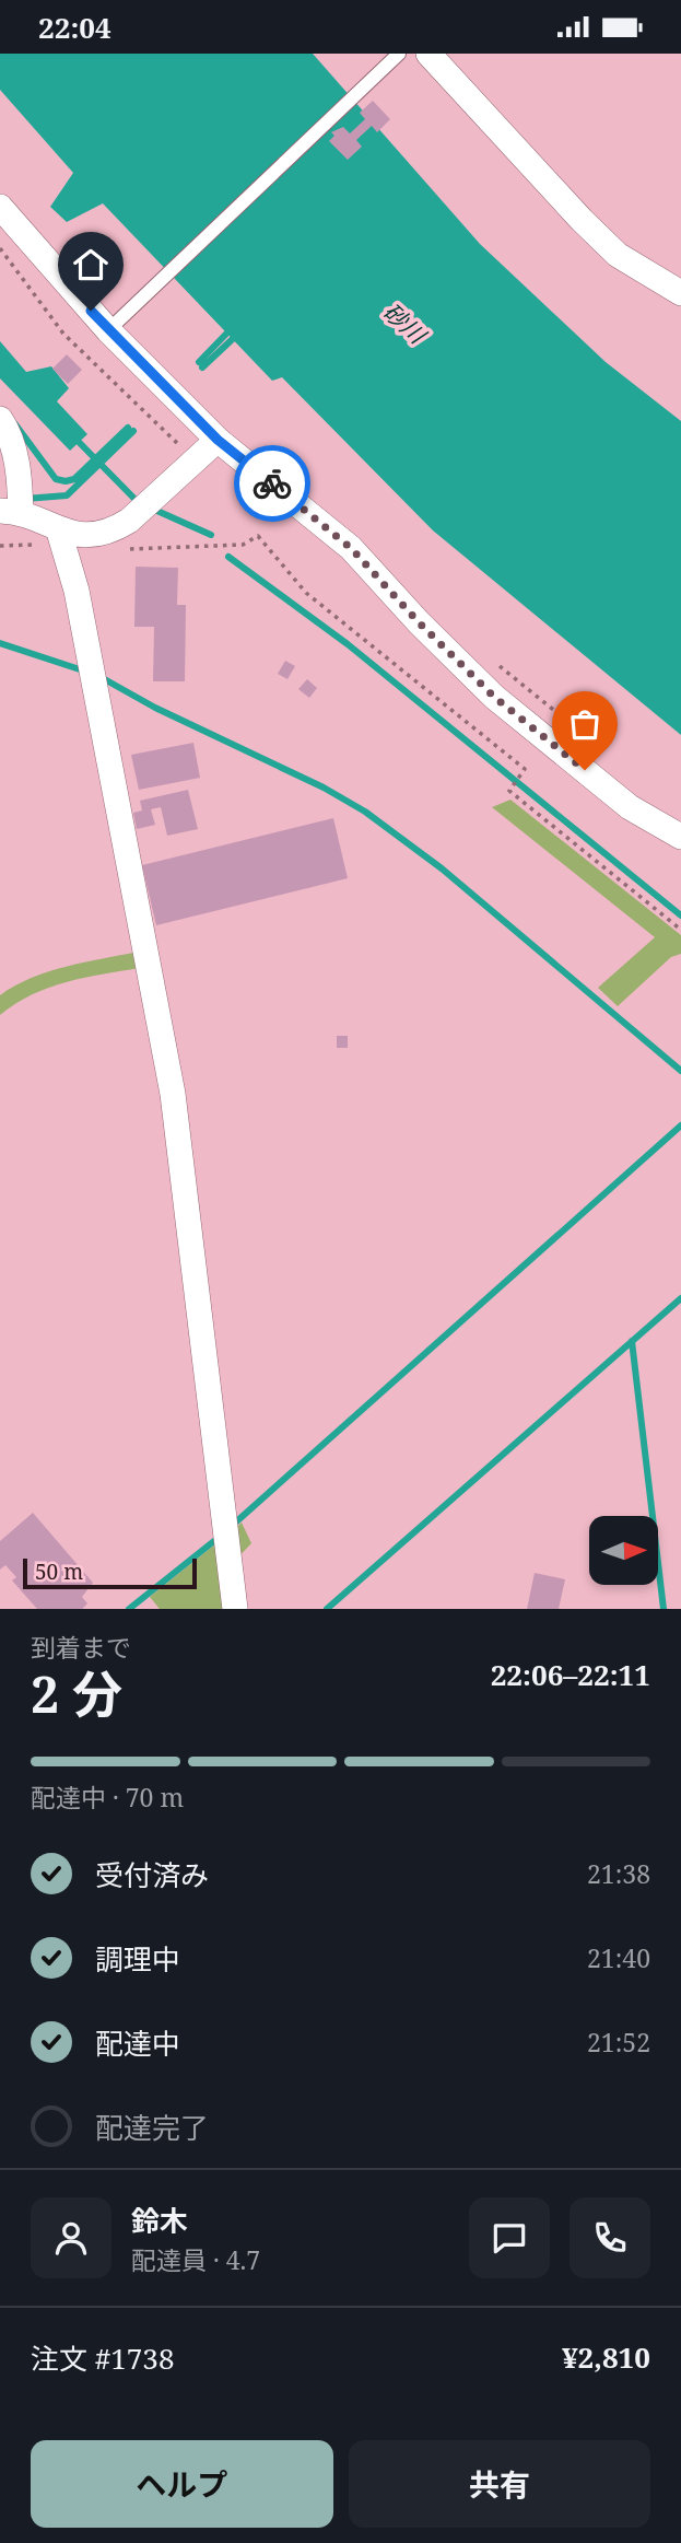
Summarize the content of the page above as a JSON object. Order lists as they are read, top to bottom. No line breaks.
{"water":["砂川"],"scale_bar":"50 m","north":"right","page":{"status":"22:04","scale":"50 m","heading":["2 分","到着まで","22:06–22:11"],"panel":["鈴木","配達員 · 4.7","注文 #1738","¥2,810"],"bar":"配達中 · 70 m","list":[["受付済み","21:38"],["調理中","21:40"],["配達中","21:52"],"配達完了"],"buttons":["ヘルプ","共有"]}}
